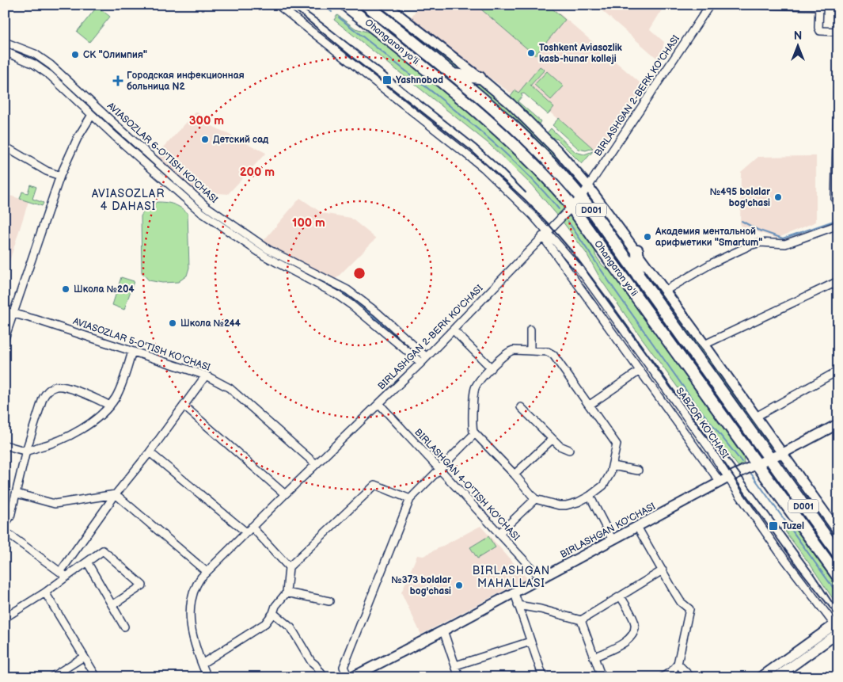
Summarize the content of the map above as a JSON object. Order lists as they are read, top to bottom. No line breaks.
{"streets":{"highway":["Ohangaron yoʻli","D001"],"main road":["BIRLASHGAN KO'CHASI"],"street":["BIRLASHGAN 2-BERK KO'CHASI","AVIASOZLAR 6-O'TISH KO'CHASI","AVIASOZLAR 5-O'TISH KO'CHASI","SABZOR KO'CHASI","BIRLASHGAN 4-O'TISH KO'CHASI"]},"crossings":[["Ohangaron yoʻli","BIRLASHGAN 2-BERK KO'CHASI"],["Ohangaron yoʻli","BIRLASHGAN KO'CHASI"],["BIRLASHGAN 2-BERK KO'CHASI","AVIASOZLAR 6-O'TISH KO'CHASI"],["BIRLASHGAN 2-BERK KO'CHASI","AVIASOZLAR 5-O'TISH KO'CHASI"],["BIRLASHGAN 2-BERK KO'CHASI","SABZOR KO'CHASI"],["BIRLASHGAN 2-BERK KO'CHASI","BIRLASHGAN 4-O'TISH KO'CHASI"],["SABZOR KO'CHASI","BIRLASHGAN KO'CHASI"],["BIRLASHGAN 4-O'TISH KO'CHASI","BIRLASHGAN KO'CHASI"]],"districts":["AVIASOZLAR 4 DAHASI","BIRLASHGAN MAHALLASI"],"places":{"other":["Toshkent Aviasozlik kasb-hunar kolleji","СК \"Олимпия\"","Детский сад","№495 bolalar bog'chasi","Академия ментальной арифметики \"Smartum\"","Школа №204","Школа №244","№373 bolalar bog'chasi"],"transit":["Yashnobod","Tuzel"],"health":["Городская инфекционная больница N2"]},"north":"top","rings":["300 m","200 m","100 m"]}
